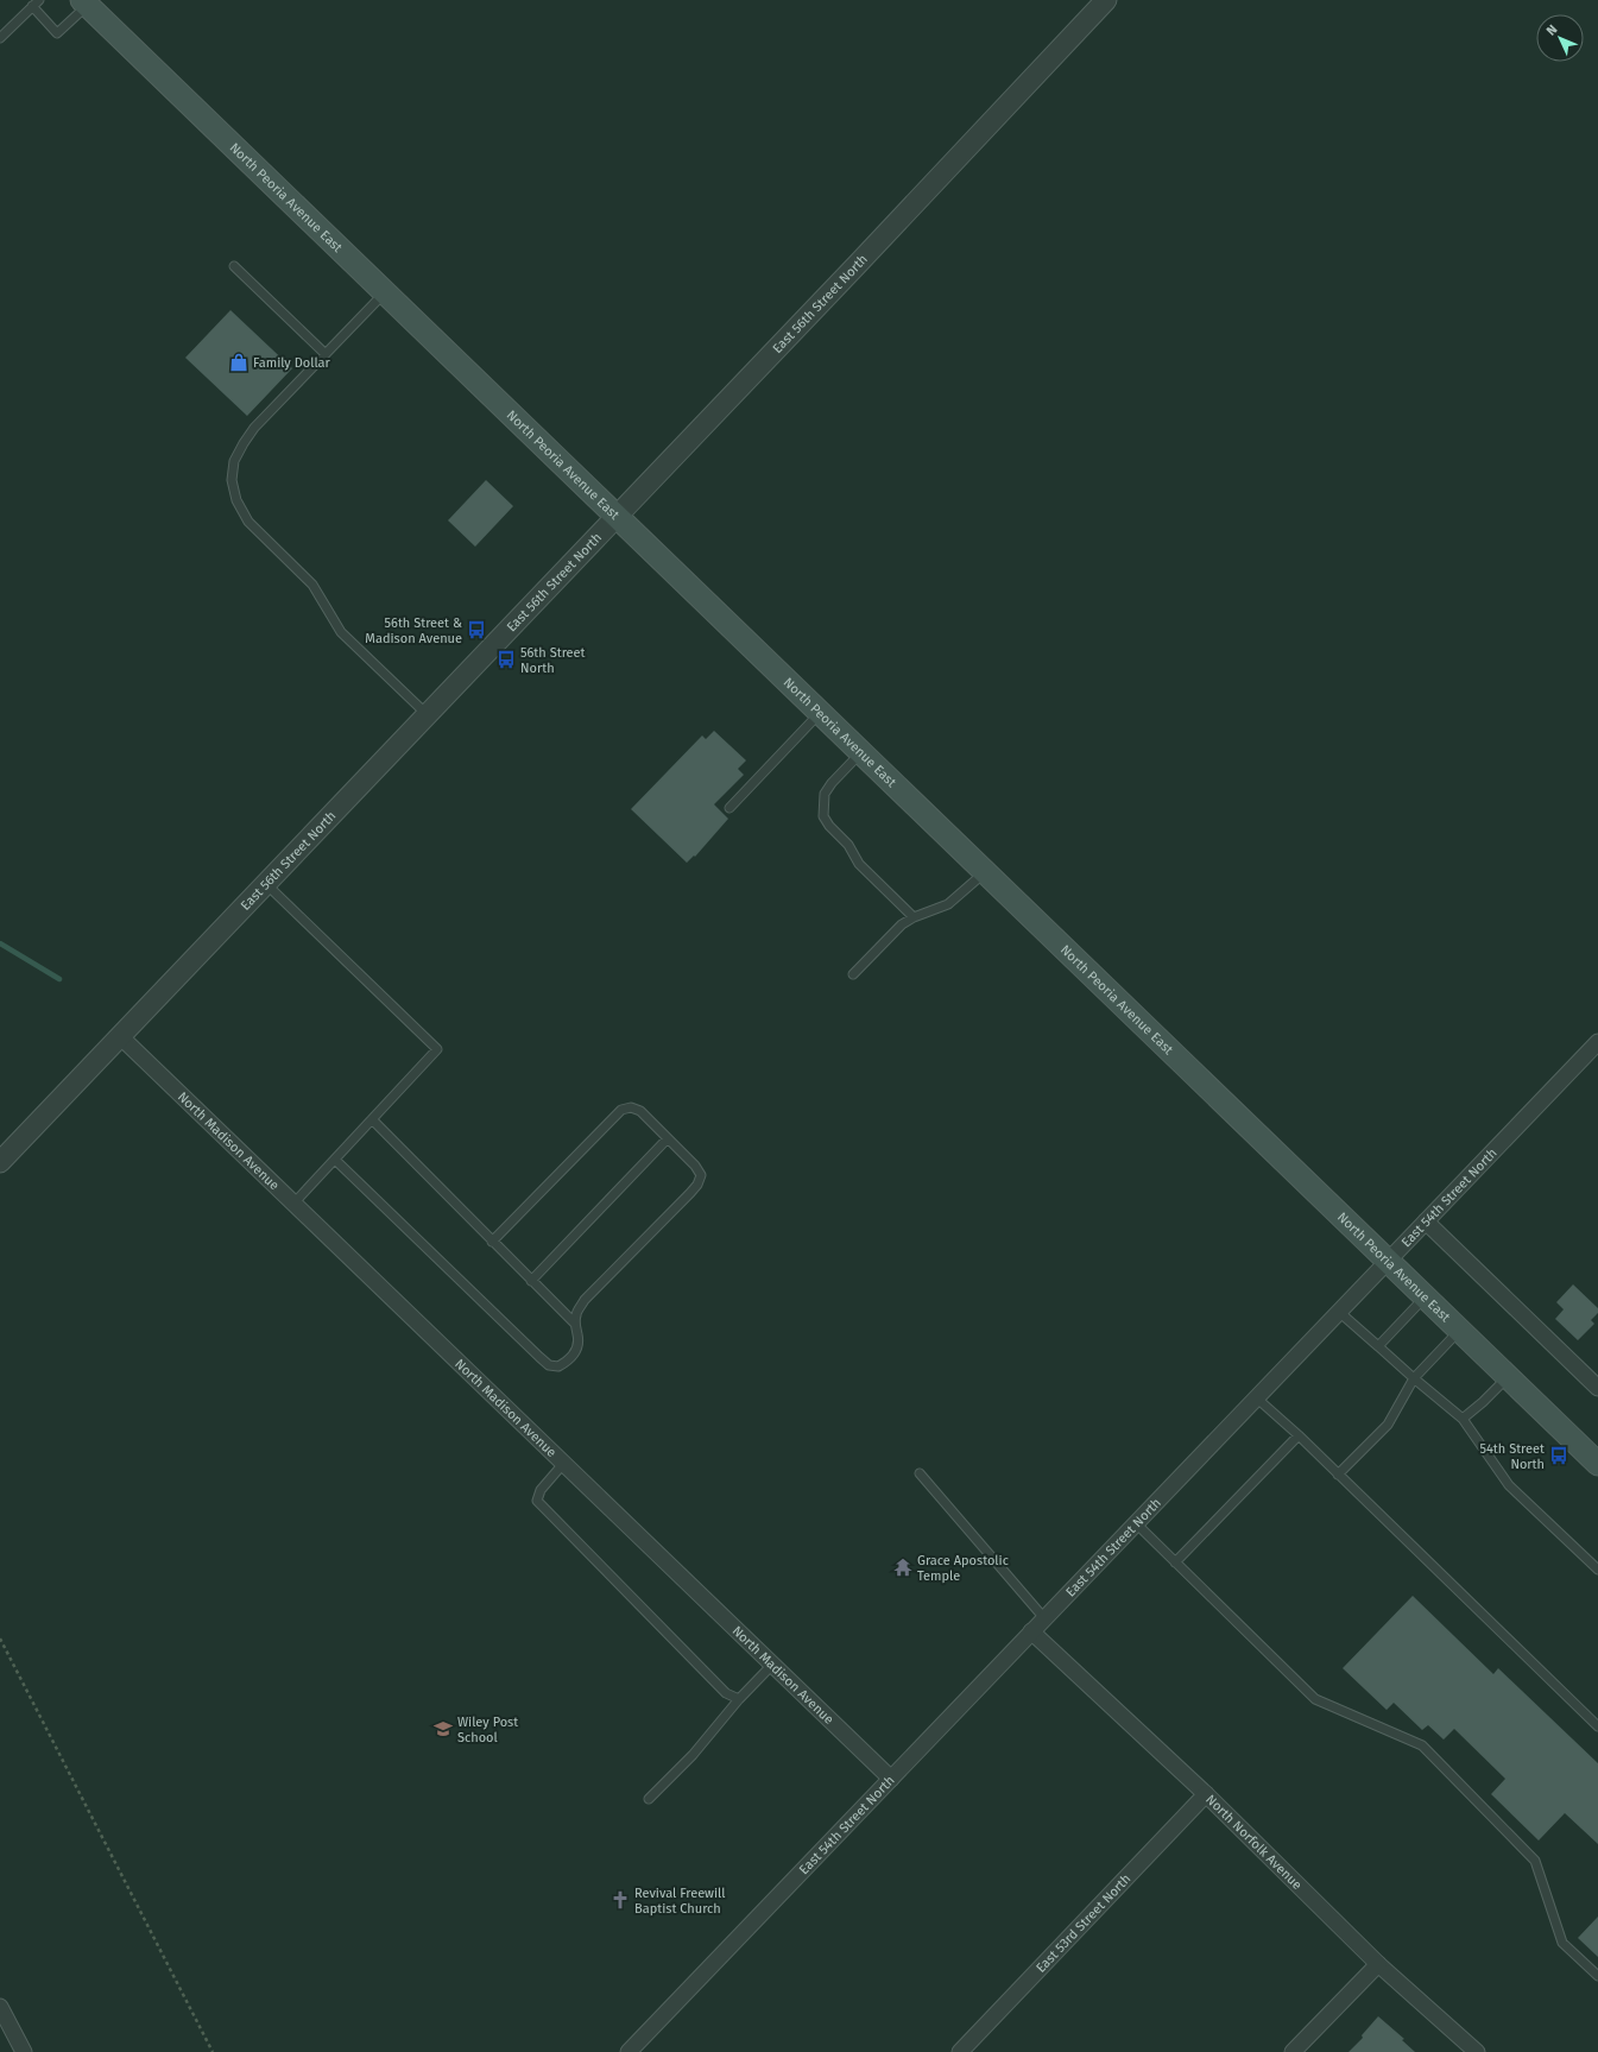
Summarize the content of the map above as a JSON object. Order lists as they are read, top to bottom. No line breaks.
{"streets":{"main road":["North Peoria Avenue East"],"street":["East 56th Street North","North Madison Avenue","East 54th Street North","North Norfolk Avenue","East 53rd Street North"]},"crossings":[["North Peoria Avenue East","East 56th Street North"],["North Peoria Avenue East","East 54th Street North"],["East 56th Street North","North Madison Avenue"],["North Madison Avenue","East 54th Street North"],["East 54th Street North","North Norfolk Avenue"],["North Norfolk Avenue","East 53rd Street North"]],"places":{"shop":["Family Dollar"],"bus stop":["56th Street & Madison Avenue","56th Street North","54th Street North"],"temple":["Grace Apostolic Temple"],"school or university":["Wiley Post School"],"church":["Revival Freewill Baptist Church"]},"north":"top left"}
